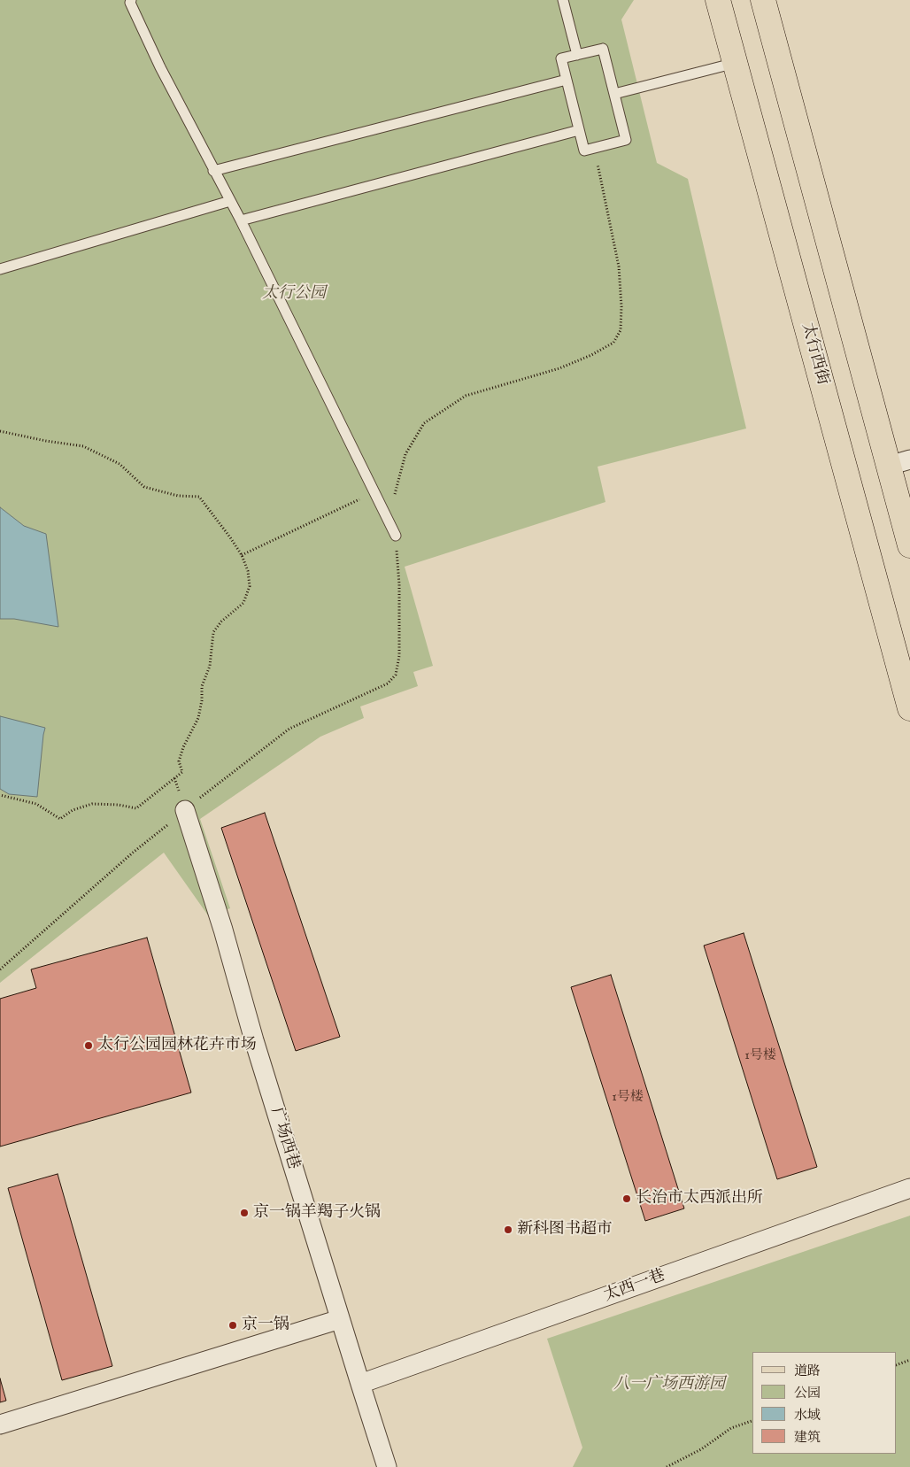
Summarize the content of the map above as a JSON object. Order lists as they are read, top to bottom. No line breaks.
{"streets":{"main road":["太行西街"],"street":["广场西巷","太西一巷"]},"crossings":[["广场西巷","太西一巷"]],"parks":["太行公园","八一广场西游园"],"places":["太行公园园林花卉市场","长治市太西派出所","京一锅羊羯子火锅","新科图书超市","京一锅"],"house_numbers":["1号楼","1号楼"],"legend":["道路","公园","水域","建筑"]}
